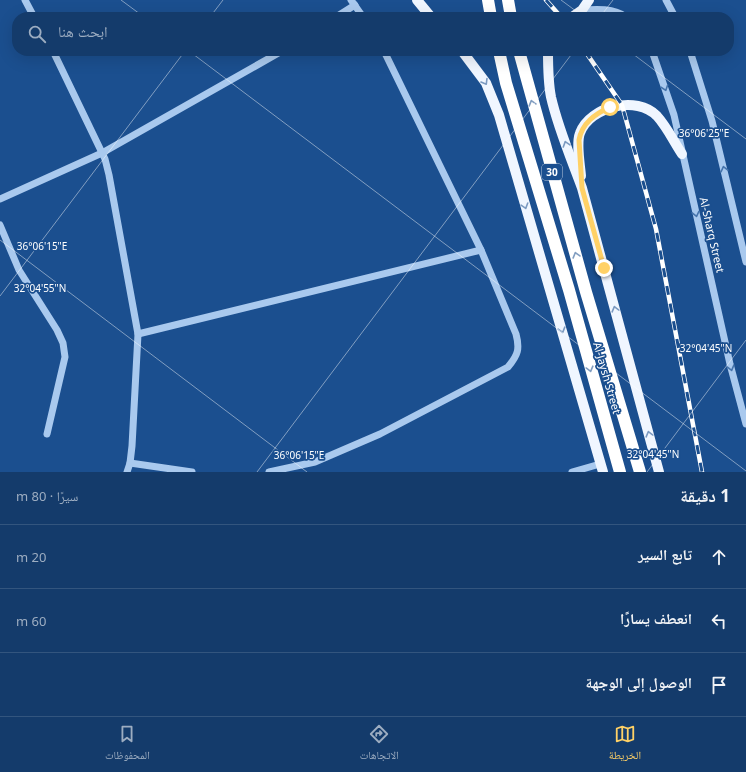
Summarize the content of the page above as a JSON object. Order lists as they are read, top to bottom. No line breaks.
{"streets":{"highway":["30","Al-Jaysh Street"],"street":["Al-Sharq Street"]},"page":{"search":"ابحث هنا","heading":["1 دقيقة","سيرًا · 80 m"],"list":[["تابع السير","20 m"],["انعطف يسارًا","60 m"],"الوصول إلى الوجهة"],"nav":["الخريطة","الاتجاهات","المحفوظات"]},"coordinates":["36°06'25\"E","36°06'15\"E","32°04'55\"N","32°04'45\"N"]}
